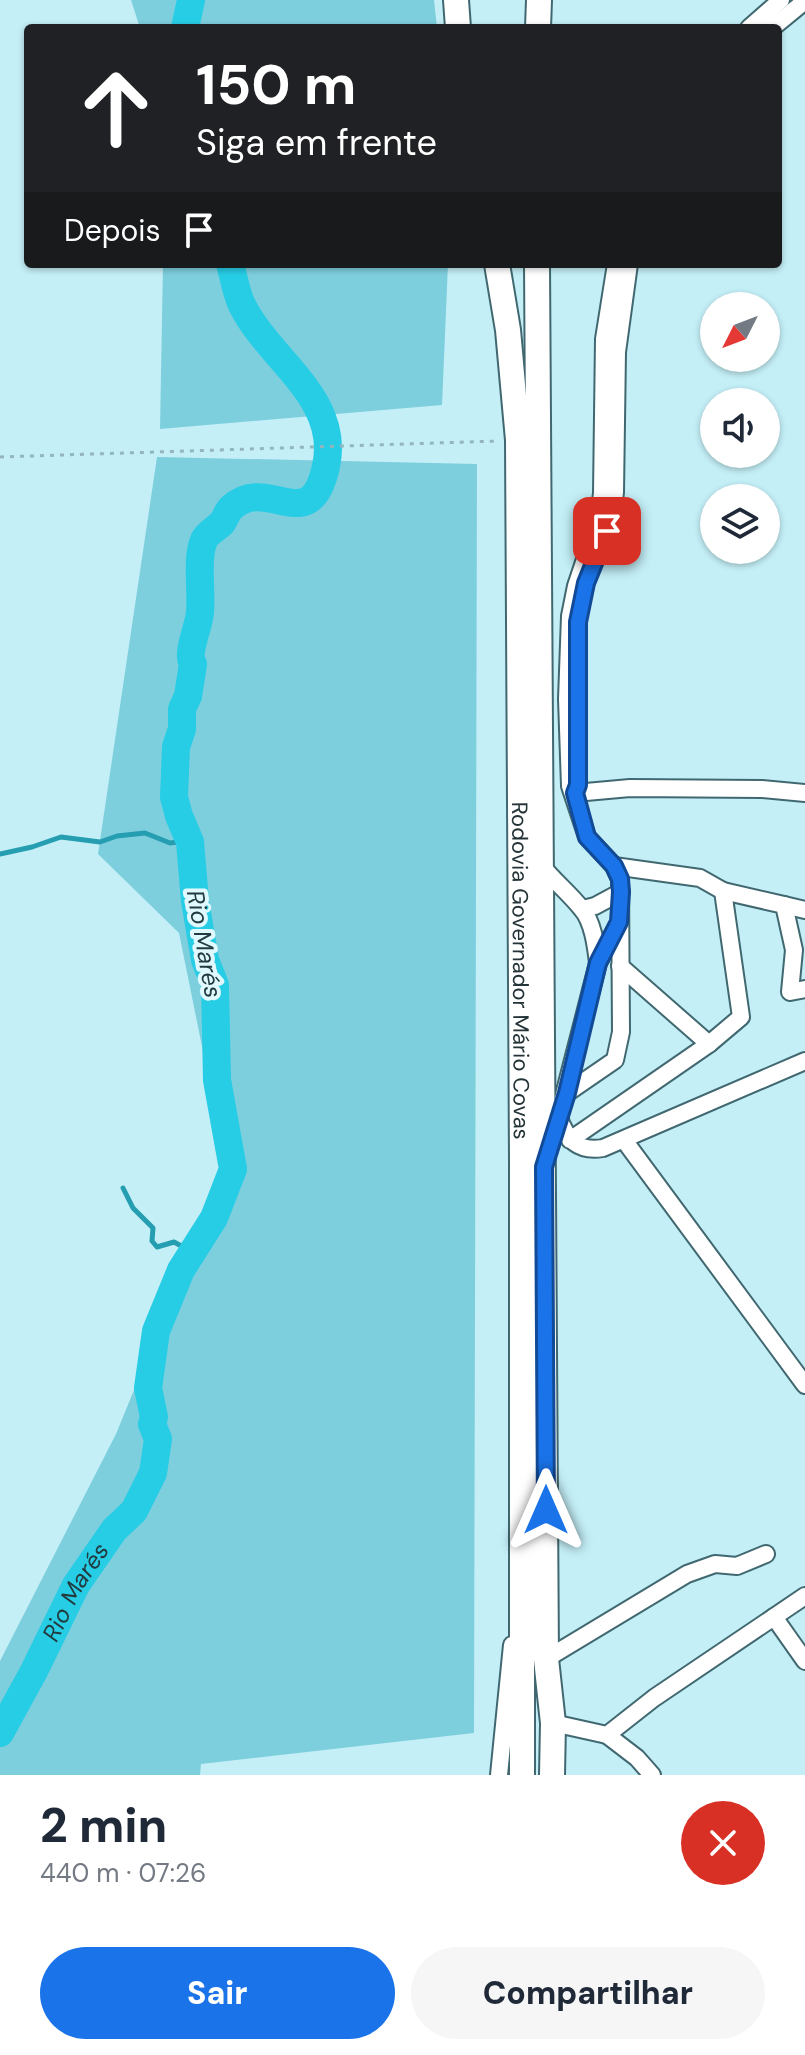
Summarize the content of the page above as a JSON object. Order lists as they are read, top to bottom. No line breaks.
{"streets":{"highway":["Rodovia Governador Mário Covas"]},"water":["Rio Marés"],"north":"bottom left","page":{"turn":["150 m","Siga em frente"],"then":"Depois","heading":["2 min","440 m · 07:26"],"buttons":["Sair","Compartilhar"]}}
